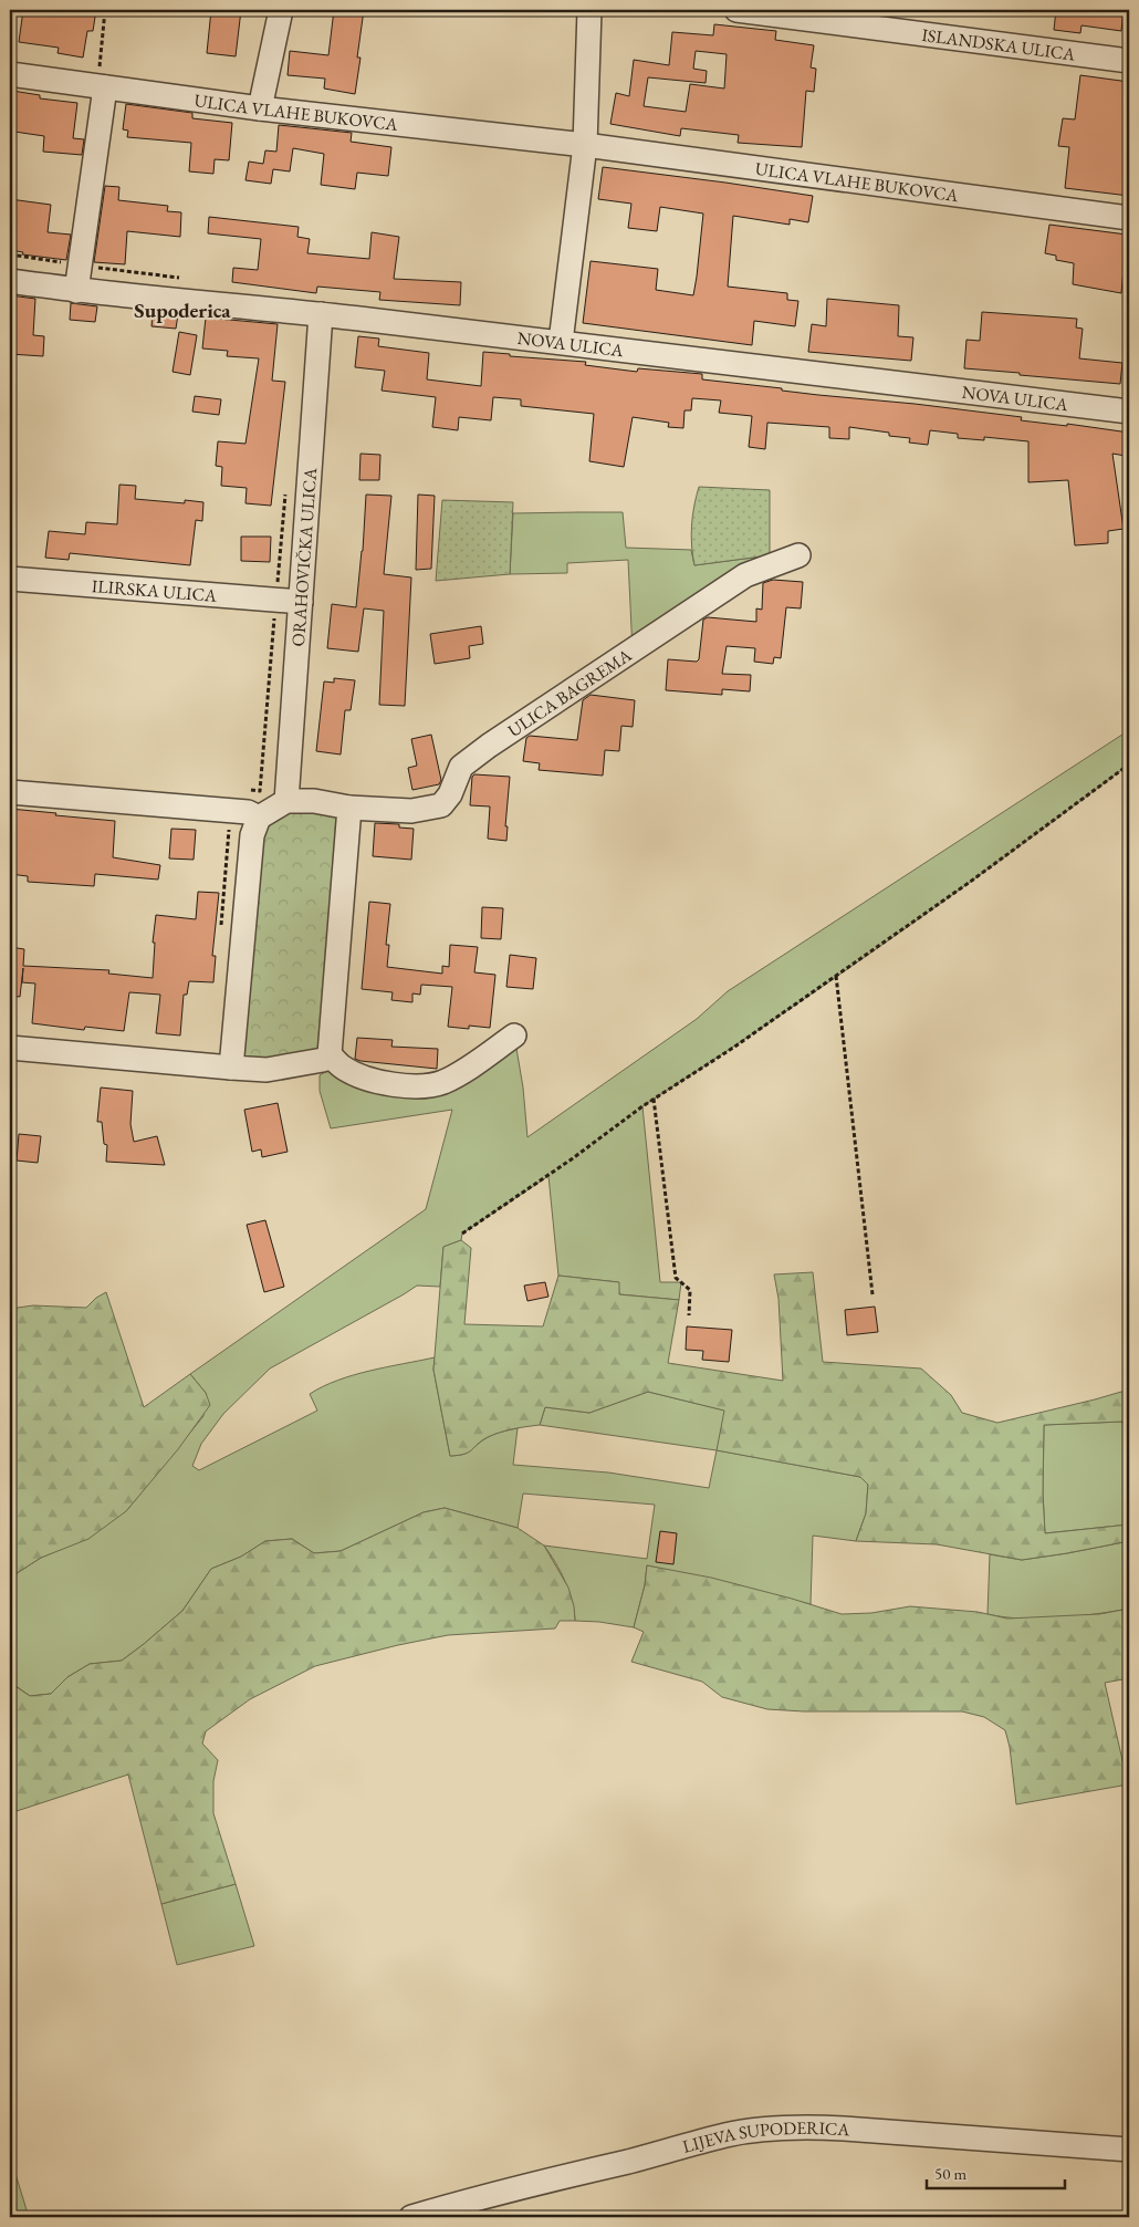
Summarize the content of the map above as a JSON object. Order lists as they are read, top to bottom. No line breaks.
{"streets":{"street":["ISLANDSKA ULICA","ULICA VLAHE BUKOVCA","NOVA ULICA","ORAHOVIČKA ULICA","ILIRSKA ULICA","ULICA BAGREMA","LIJEVA SUPODERICA"]},"crossings":[["NOVA ULICA","ORAHOVIČKA ULICA"],["ORAHOVIČKA ULICA","ILIRSKA ULICA"]],"districts":["Supoderica"],"scale_bar":"50 m"}
